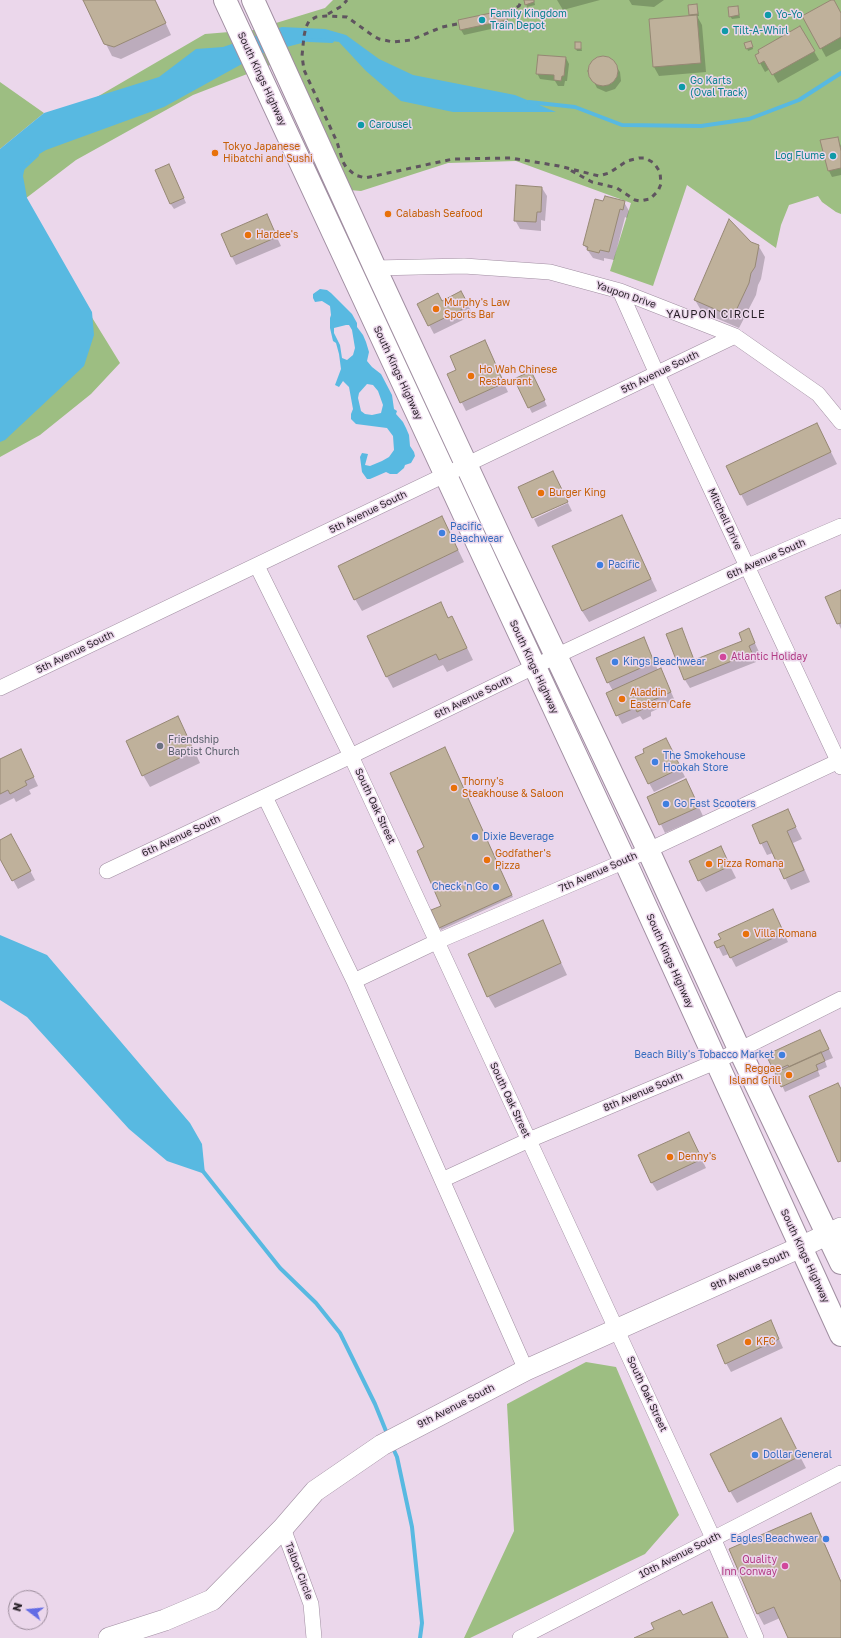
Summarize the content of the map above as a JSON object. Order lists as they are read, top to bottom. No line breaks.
{"streets":{"main road":["South Kings Highway"],"street":["Yaupon Drive","5th Avenue South","Mitchell Drive","6th Avenue South","South Oak Street","7th Avenue South","8th Avenue South","9th Avenue South","10th Avenue South","Talbot Circle"]},"crossings":[["South Kings Highway","5th Avenue South"],["South Kings Highway","6th Avenue South"],["South Kings Highway","7th Avenue South"],["South Kings Highway","8th Avenue South"],["South Kings Highway","9th Avenue South"],["Yaupon Drive","5th Avenue South"],["Yaupon Drive","Mitchell Drive"],["5th Avenue South","Mitchell Drive"],["5th Avenue South","South Oak Street"],["Mitchell Drive","6th Avenue South"],["Mitchell Drive","7th Avenue South"],["6th Avenue South","South Oak Street"],["South Oak Street","7th Avenue South"],["South Oak Street","8th Avenue South"],["South Oak Street","9th Avenue South"],["South Oak Street","10th Avenue South"],["9th Avenue South","Talbot Circle"]],"districts":["YAUPON CIRCLE"],"places":["Yo-Yo","Family Kingdom Train Depot","Tilt-A-Whirl","Go Karts (Oval Track)","Carousel","Tokyo Japanese Hibatchi and Sushi","Log Flume","Calabash Seafood","Hardee's","Murphy's Law Sports Bar","Ho Wah Chinese Restaurant","Burger King","Pacific Beachwear","Pacific","Atlantic Holiday","Kings Beachwear","Aladdin Eastern Cafe","Friendship Baptist Church","The Smokehouse Hookah Store","Thorny's Steakhouse & Saloon","Go Fast Scooters","Dixie Beverage","Godfather's Pizza","Pizza Romana","Check 'n Go","Villa Romana","Beach Billy's Tobacco Market","Reggae Island Grill","Denny's","KFC","Dollar General","Eagles Beachwear","Quality Inn Conway"],"north":"left"}
